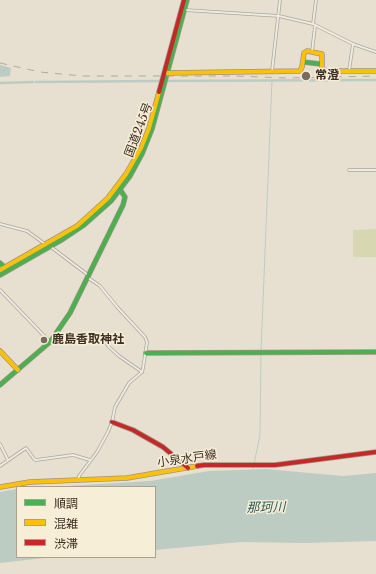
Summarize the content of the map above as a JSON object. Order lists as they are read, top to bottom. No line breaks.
{"streets":{"main road":["国道245号","小泉水戸線"]},"water":["那珂川"],"places":["常澄","鹿島香取神社"],"legend":["順調","混雑","渋滞"]}
